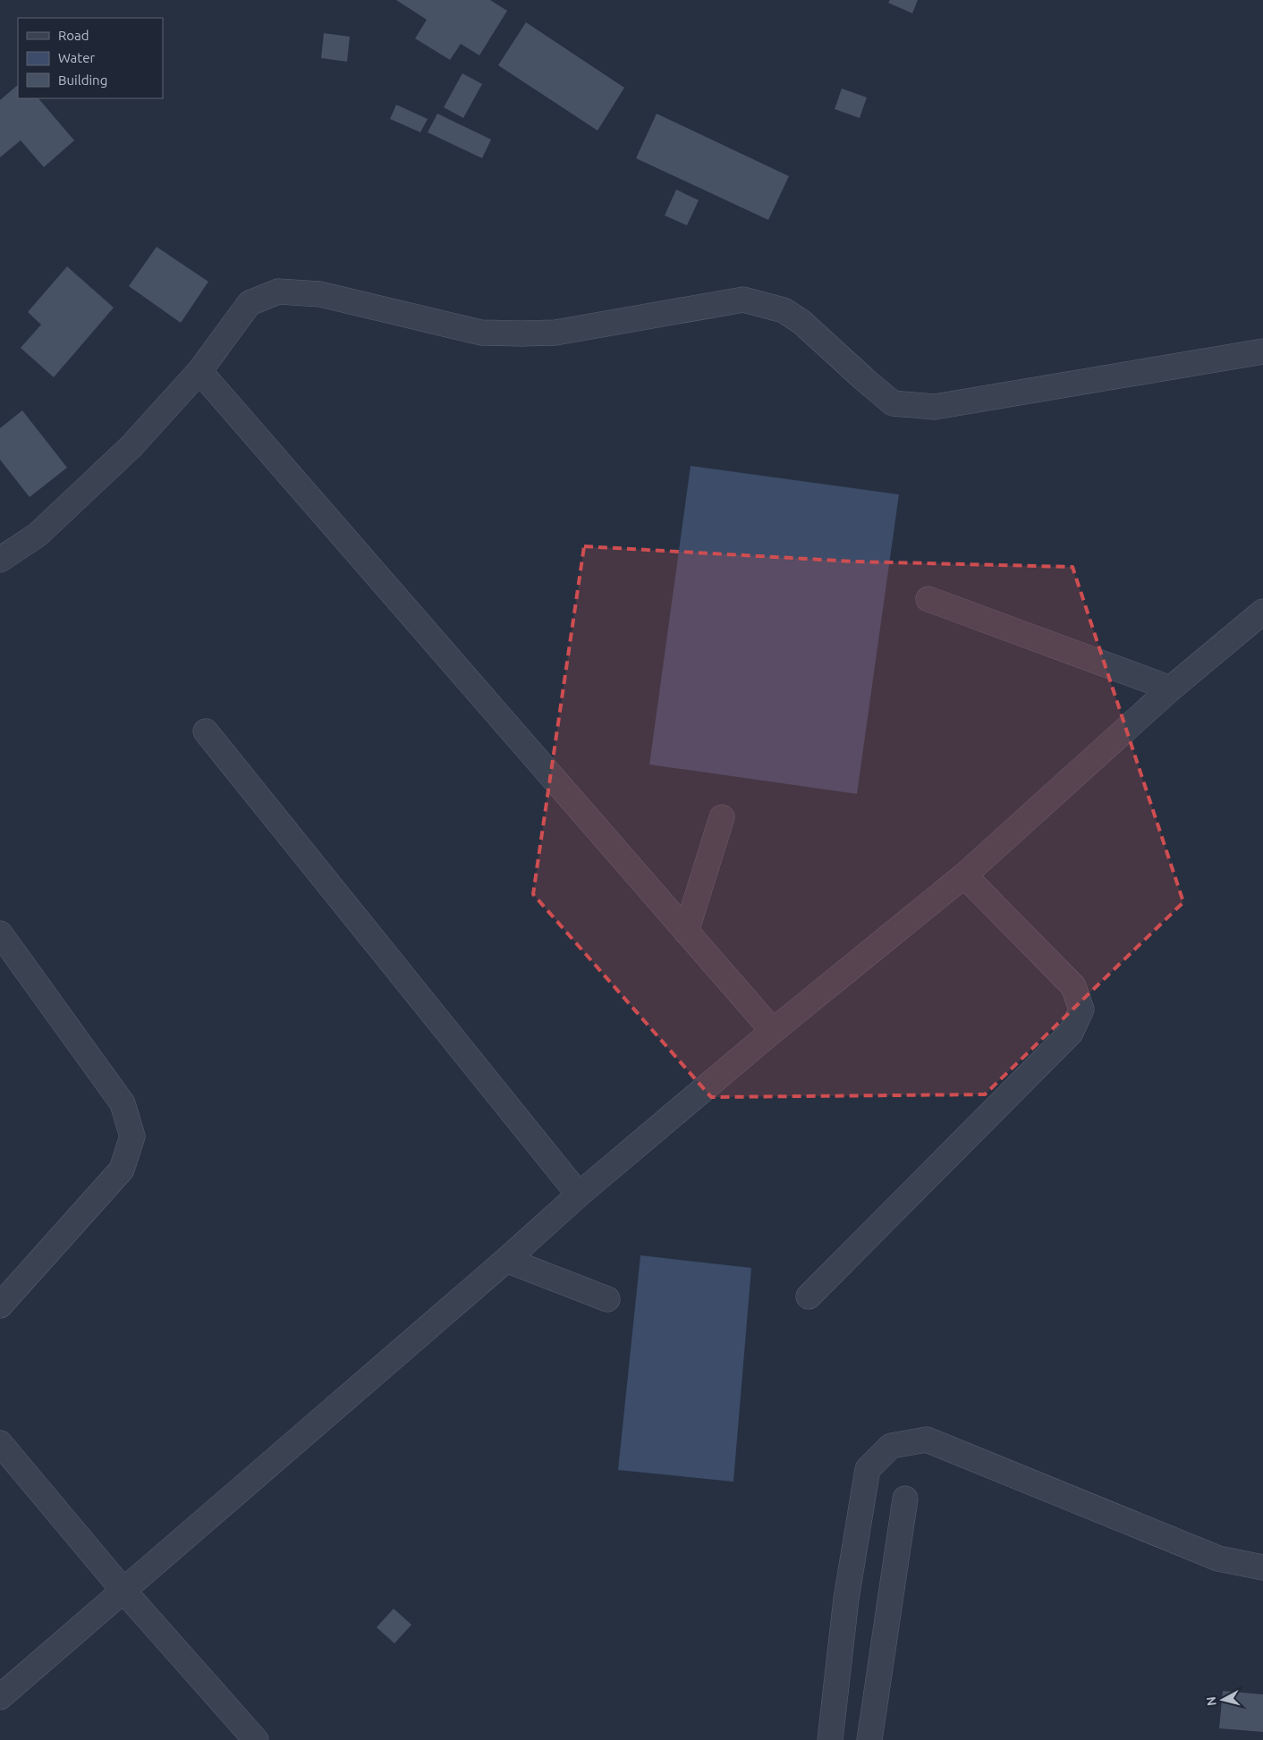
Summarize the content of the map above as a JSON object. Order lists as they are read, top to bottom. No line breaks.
{"legend":["Road","Water","Building"],"north":"left"}
